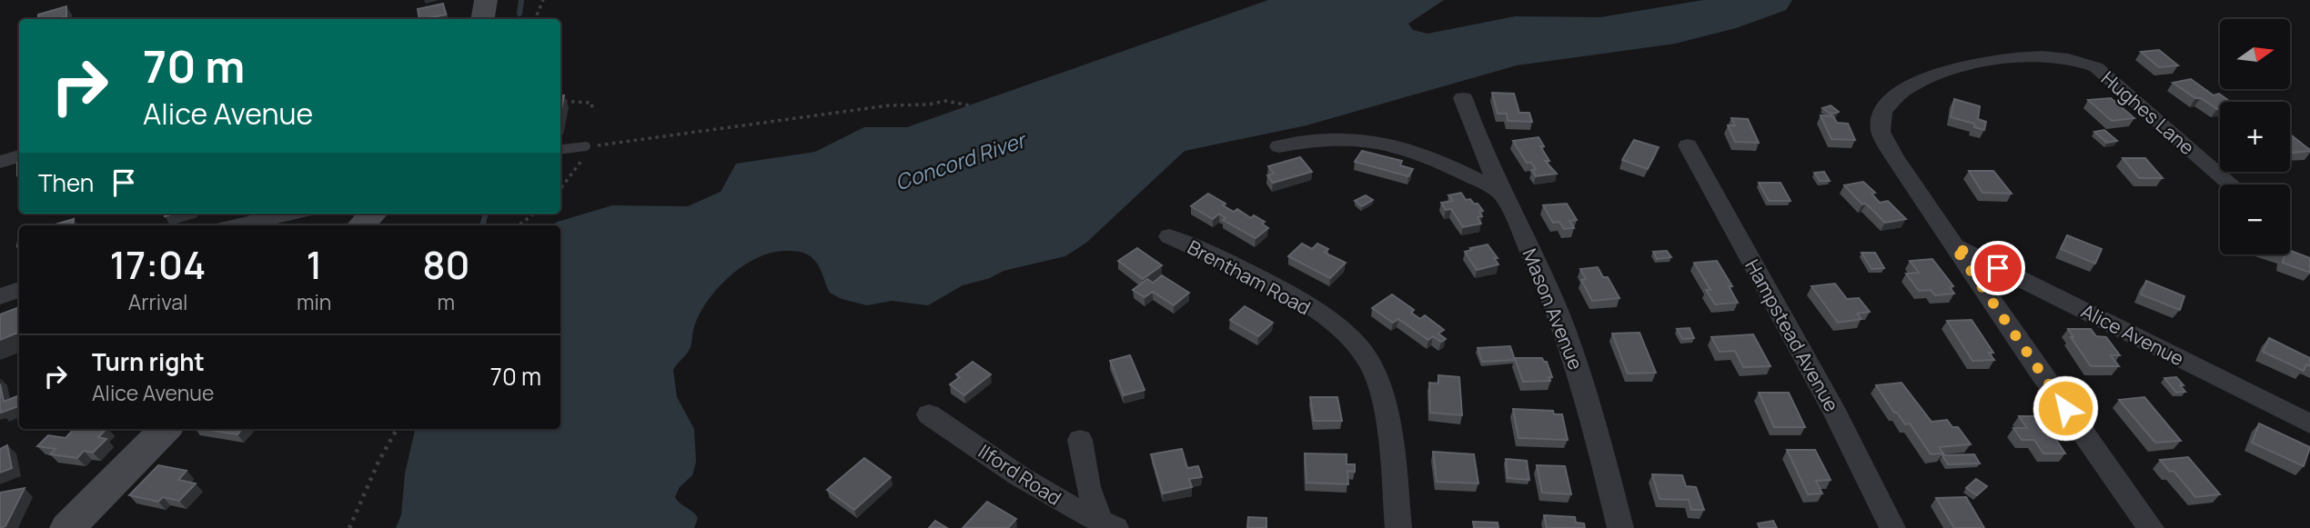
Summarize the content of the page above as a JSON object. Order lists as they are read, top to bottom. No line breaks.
{"streets":{"street":["Hughes Lane","Brentham Road","Mason Avenue","Alice Avenue","Hampstead Avenue","Ilford Road"]},"crossings":[["Hughes Lane","Alice Avenue"]],"water":["Concord River"],"north":"right","page":{"map_buttons":["+","−"],"turn":["70 m","Alice Avenue"],"then":"Then","eta":["17:04","Arrival","1","min","80","m"],"list":[{"name":"Turn right","note":"Alice Avenue","value":"70 m"}]}}
